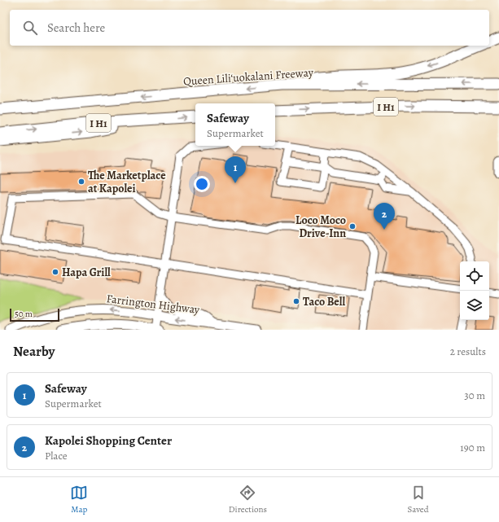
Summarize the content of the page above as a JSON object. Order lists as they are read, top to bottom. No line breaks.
{"streets":{"highway":["Queen Liliʻuokalani Freeway","I H1"],"main road":["Farrington Highway"]},"places":["The Marketplace at Kapolei","Loco Moco Drive-Inn","Hapa Grill","Taco Bell"],"scale_bar":"50 m","page":{"search":"Search here","popup":["Safeway","Supermarket"],"pins":["1","2"],"scale":"50 m","heading":["Nearby","2 results"],"list":[{"mark":"1","name":"Safeway","note":"Supermarket","value":"30 m"},{"mark":"2","name":"Kapolei Shopping Center","note":"Place","value":"190 m"}],"nav":["Map","Directions","Saved"]}}
